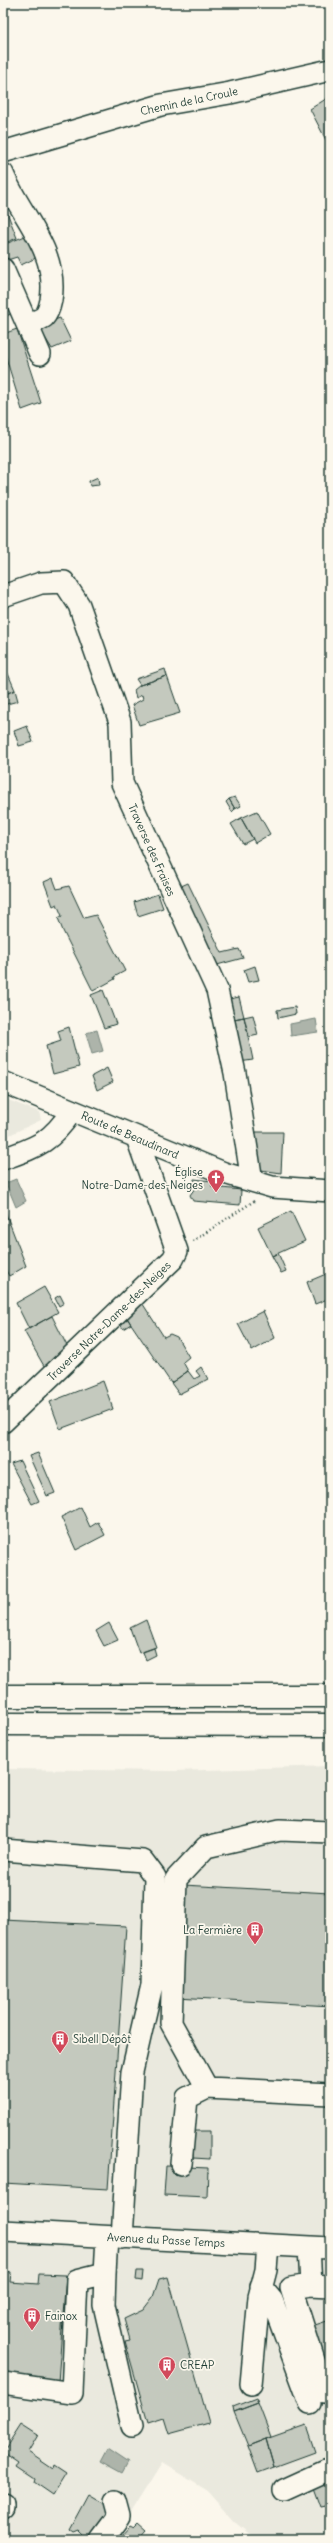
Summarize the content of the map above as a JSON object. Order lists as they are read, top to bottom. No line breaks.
{"streets":{"street":["Chemin de la Croule","Traverse des Fraises","Route de Beaudinard","Traverse Notre-Dame-des-Neiges","Avenue du Passe Temps"]},"crossings":[["Traverse des Fraises","Route de Beaudinard"],["Route de Beaudinard","Traverse Notre-Dame-des-Neiges"]],"places":{"church":["Église Notre-Dame-des-Neiges"],"building":["La Fermière","Sibell Dépôt","Fainox","CREAP"]}}
